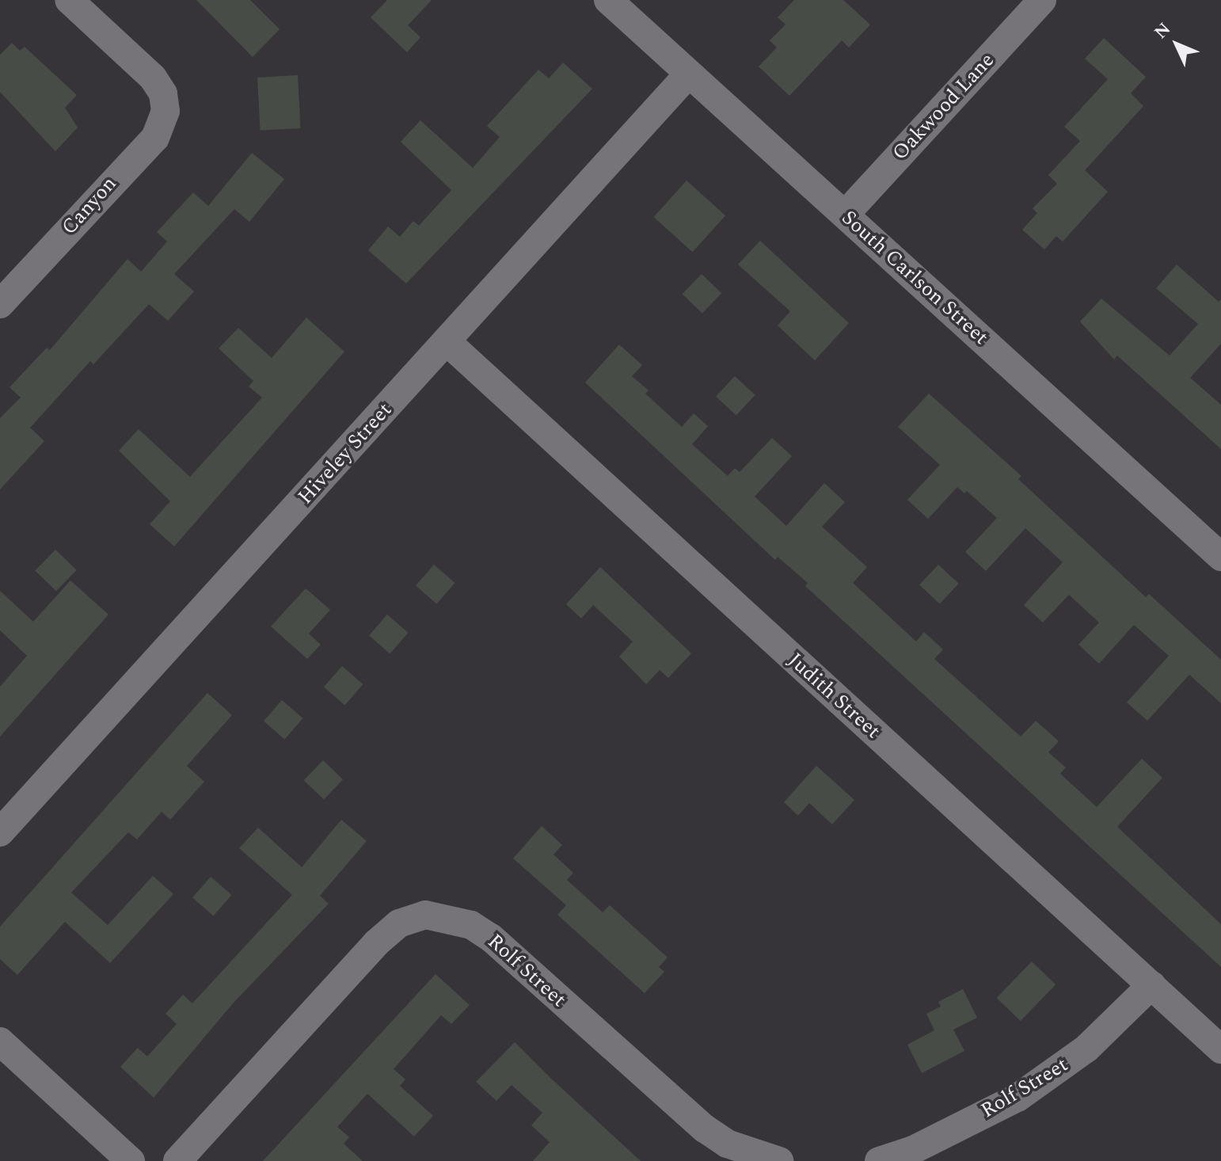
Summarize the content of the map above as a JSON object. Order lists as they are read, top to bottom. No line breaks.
{"streets":{"street":["Oakwood Lane","Canyon","South Carlson Street","Hiveley Street","Judith Street","Rolf Street"]},"crossings":[["Oakwood Lane","South Carlson Street"],["South Carlson Street","Hiveley Street"],["Hiveley Street","Judith Street"],["Judith Street","Rolf Street"]],"north":"top left"}
